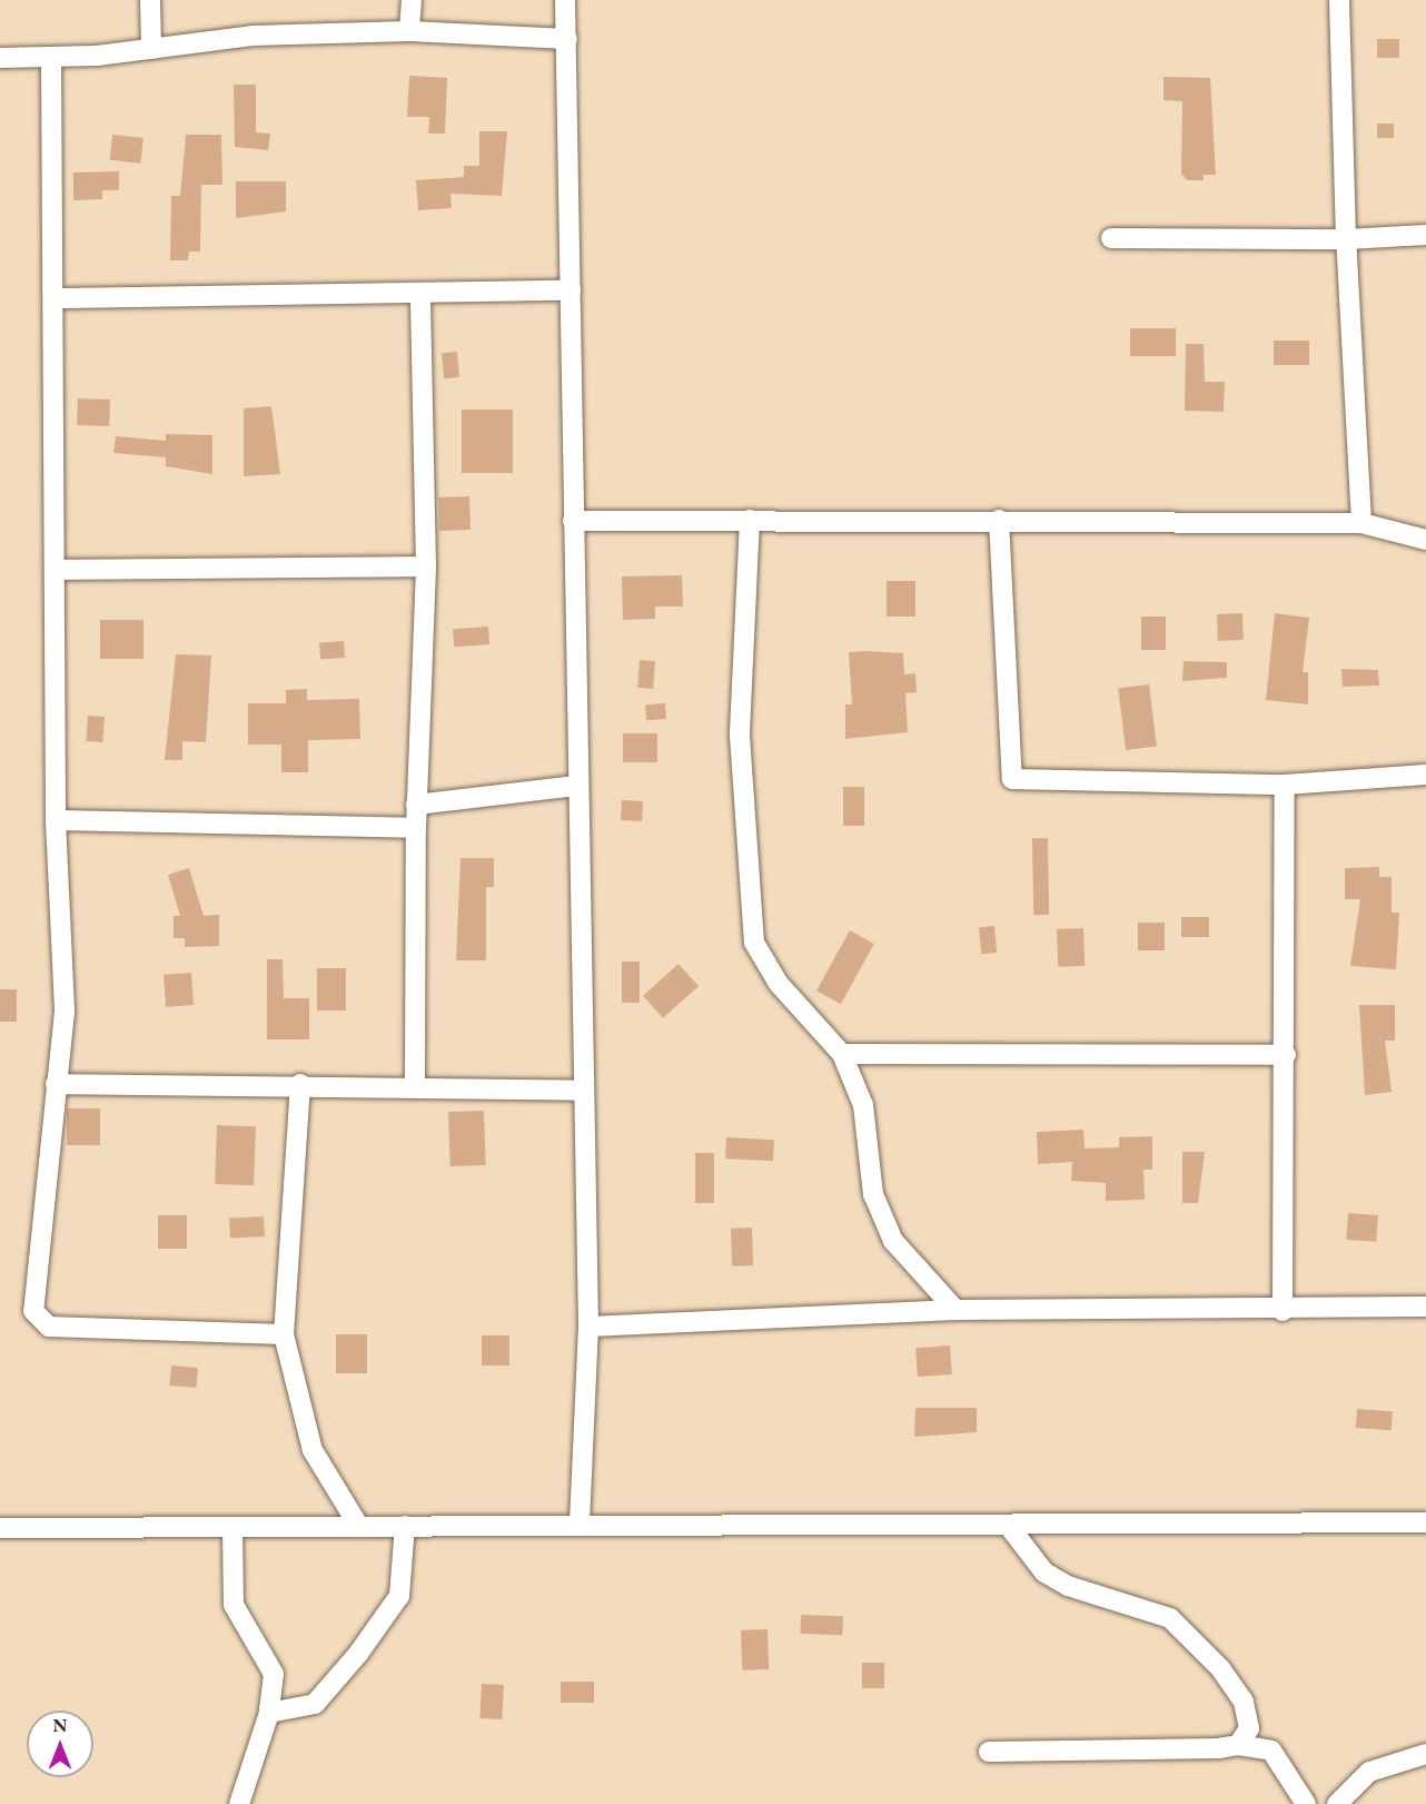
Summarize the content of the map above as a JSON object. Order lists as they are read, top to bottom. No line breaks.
{"north":"top"}
